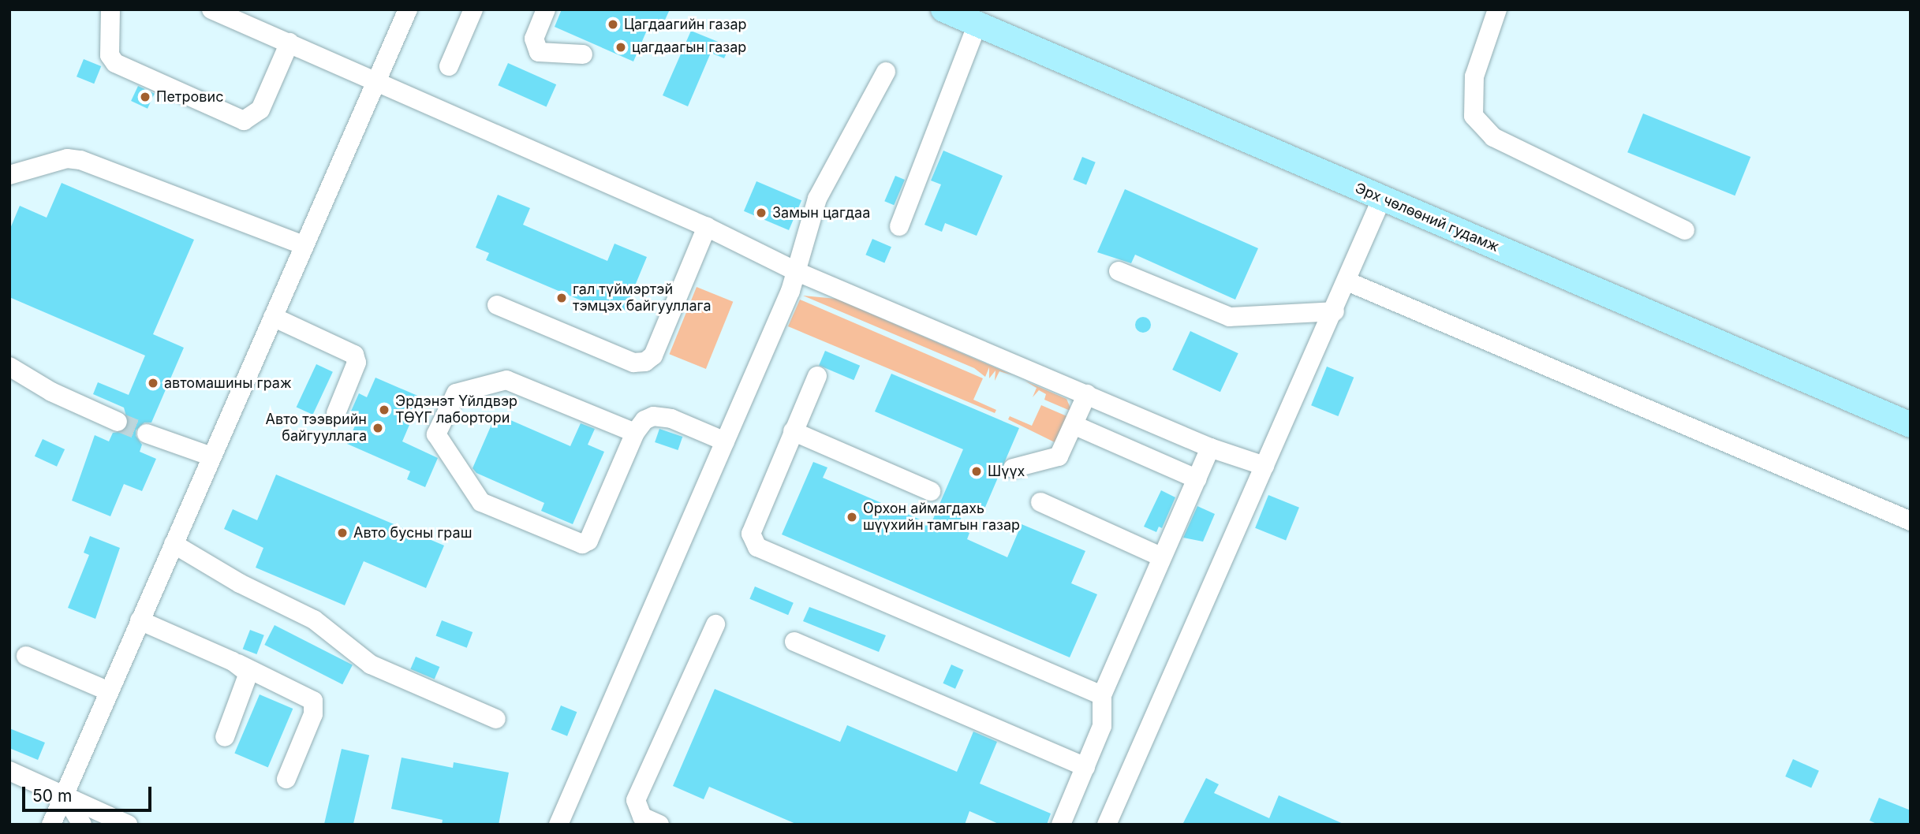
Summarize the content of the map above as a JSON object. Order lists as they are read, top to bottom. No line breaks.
{"streets":{"main road":["Эрх чөлөөний гудамж"]},"places":["Цагдаагийн газар","цагдаагын газар","Петровис","Замын цагдаа","гал түймэртэй тэмцэх байгууллага","автомашины граж","Эрдэнэт Үйлдвэр ТӨҮГ лабортори","Авто тээврийн байгууллага","Шүүх","Орхон аймагдахь шүүхийн тамгын газар","Авто бусны граш"],"scale_bar":"50 m"}
